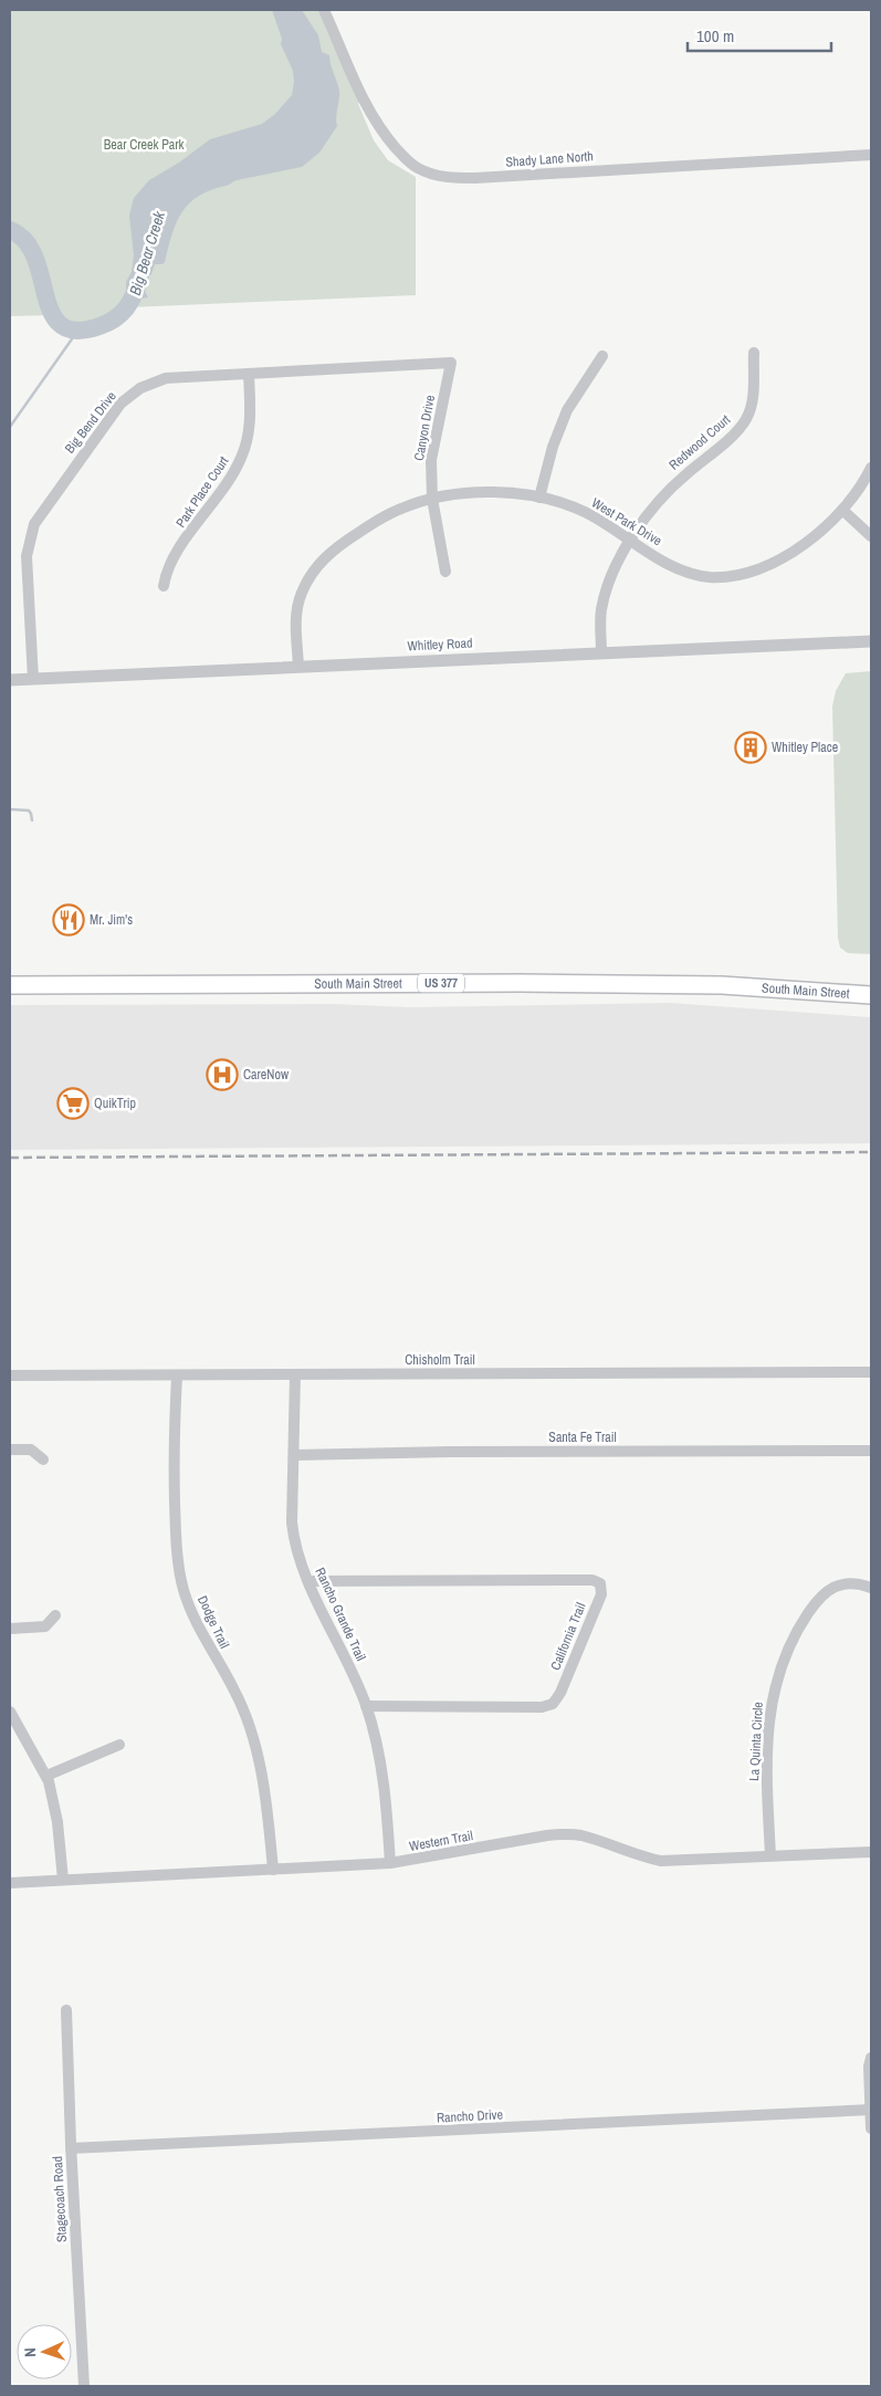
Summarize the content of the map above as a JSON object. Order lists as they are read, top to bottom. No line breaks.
{"streets":{"main road":["South Main Street","US 377"],"street":["Shady Lane North","Big Bend Drive","Canyon Drive","Redwood Court","Park Place Court","West Park Drive","Whitley Road","Chisholm Trail","Santa Fe Trail","Rancho Grande Trail","Dodge Trail","California Trail","La Quinta Circle","Western Trail","Rancho Drive","Stagecoach Road"]},"crossings":[["Big Bend Drive","Canyon Drive"],["Big Bend Drive","Park Place Court"],["Big Bend Drive","Whitley Road"],["Canyon Drive","West Park Drive"],["Redwood Court","West Park Drive"],["Redwood Court","Whitley Road"],["West Park Drive","Whitley Road"],["Chisholm Trail","Rancho Grande Trail"],["Chisholm Trail","Dodge Trail"],["Santa Fe Trail","Rancho Grande Trail"],["Rancho Grande Trail","California Trail"],["Rancho Grande Trail","Western Trail"],["Dodge Trail","Western Trail"],["La Quinta Circle","Western Trail"],["Rancho Drive","Stagecoach Road"]],"water":["Big Bear Creek"],"parks":["Bear Creek Park"],"places":{"building":["Whitley Place"],"restaurant":["Mr. Jim's"],"hospital":["CareNow"],"supermarket":["QuikTrip"]},"scale_bar":"100 m","north":"left"}
